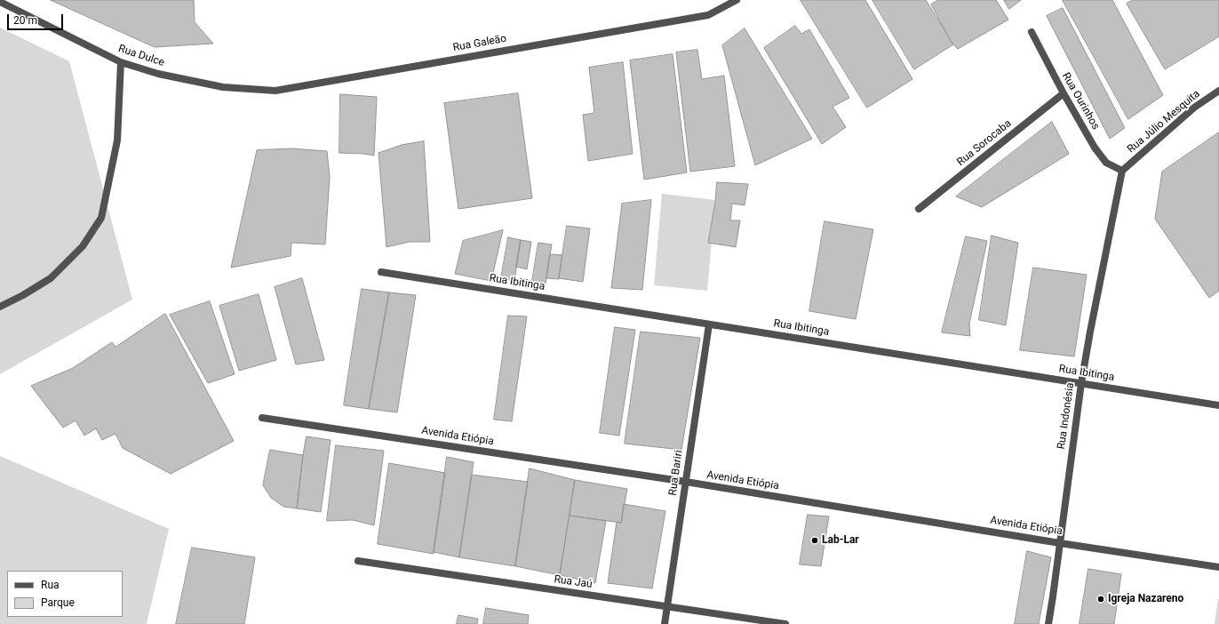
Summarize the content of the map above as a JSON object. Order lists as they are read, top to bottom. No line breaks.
{"streets":{"street":["Rua Galeão","Rua Dulce","Rua Ourinhos","Rua Júlio Mesquita","Rua Sorocaba","Rua Ibitinga","Rua Indonésia","Avenida Etiópia","Rua Bariri","Rua Jaú"]},"crossings":[["Rua Galeão","Rua Dulce"],["Rua Ourinhos","Rua Júlio Mesquita"],["Rua Ourinhos","Rua Sorocaba"],["Rua Ourinhos","Rua Indonésia"],["Rua Júlio Mesquita","Rua Indonésia"],["Rua Ibitinga","Rua Indonésia"],["Rua Ibitinga","Rua Bariri"],["Rua Indonésia","Avenida Etiópia"],["Avenida Etiópia","Rua Bariri"],["Rua Bariri","Rua Jaú"]],"places":["Lab-Lar","Igreja Nazareno"],"legend":["Rua","Parque"],"scale_bar":"20 m"}
